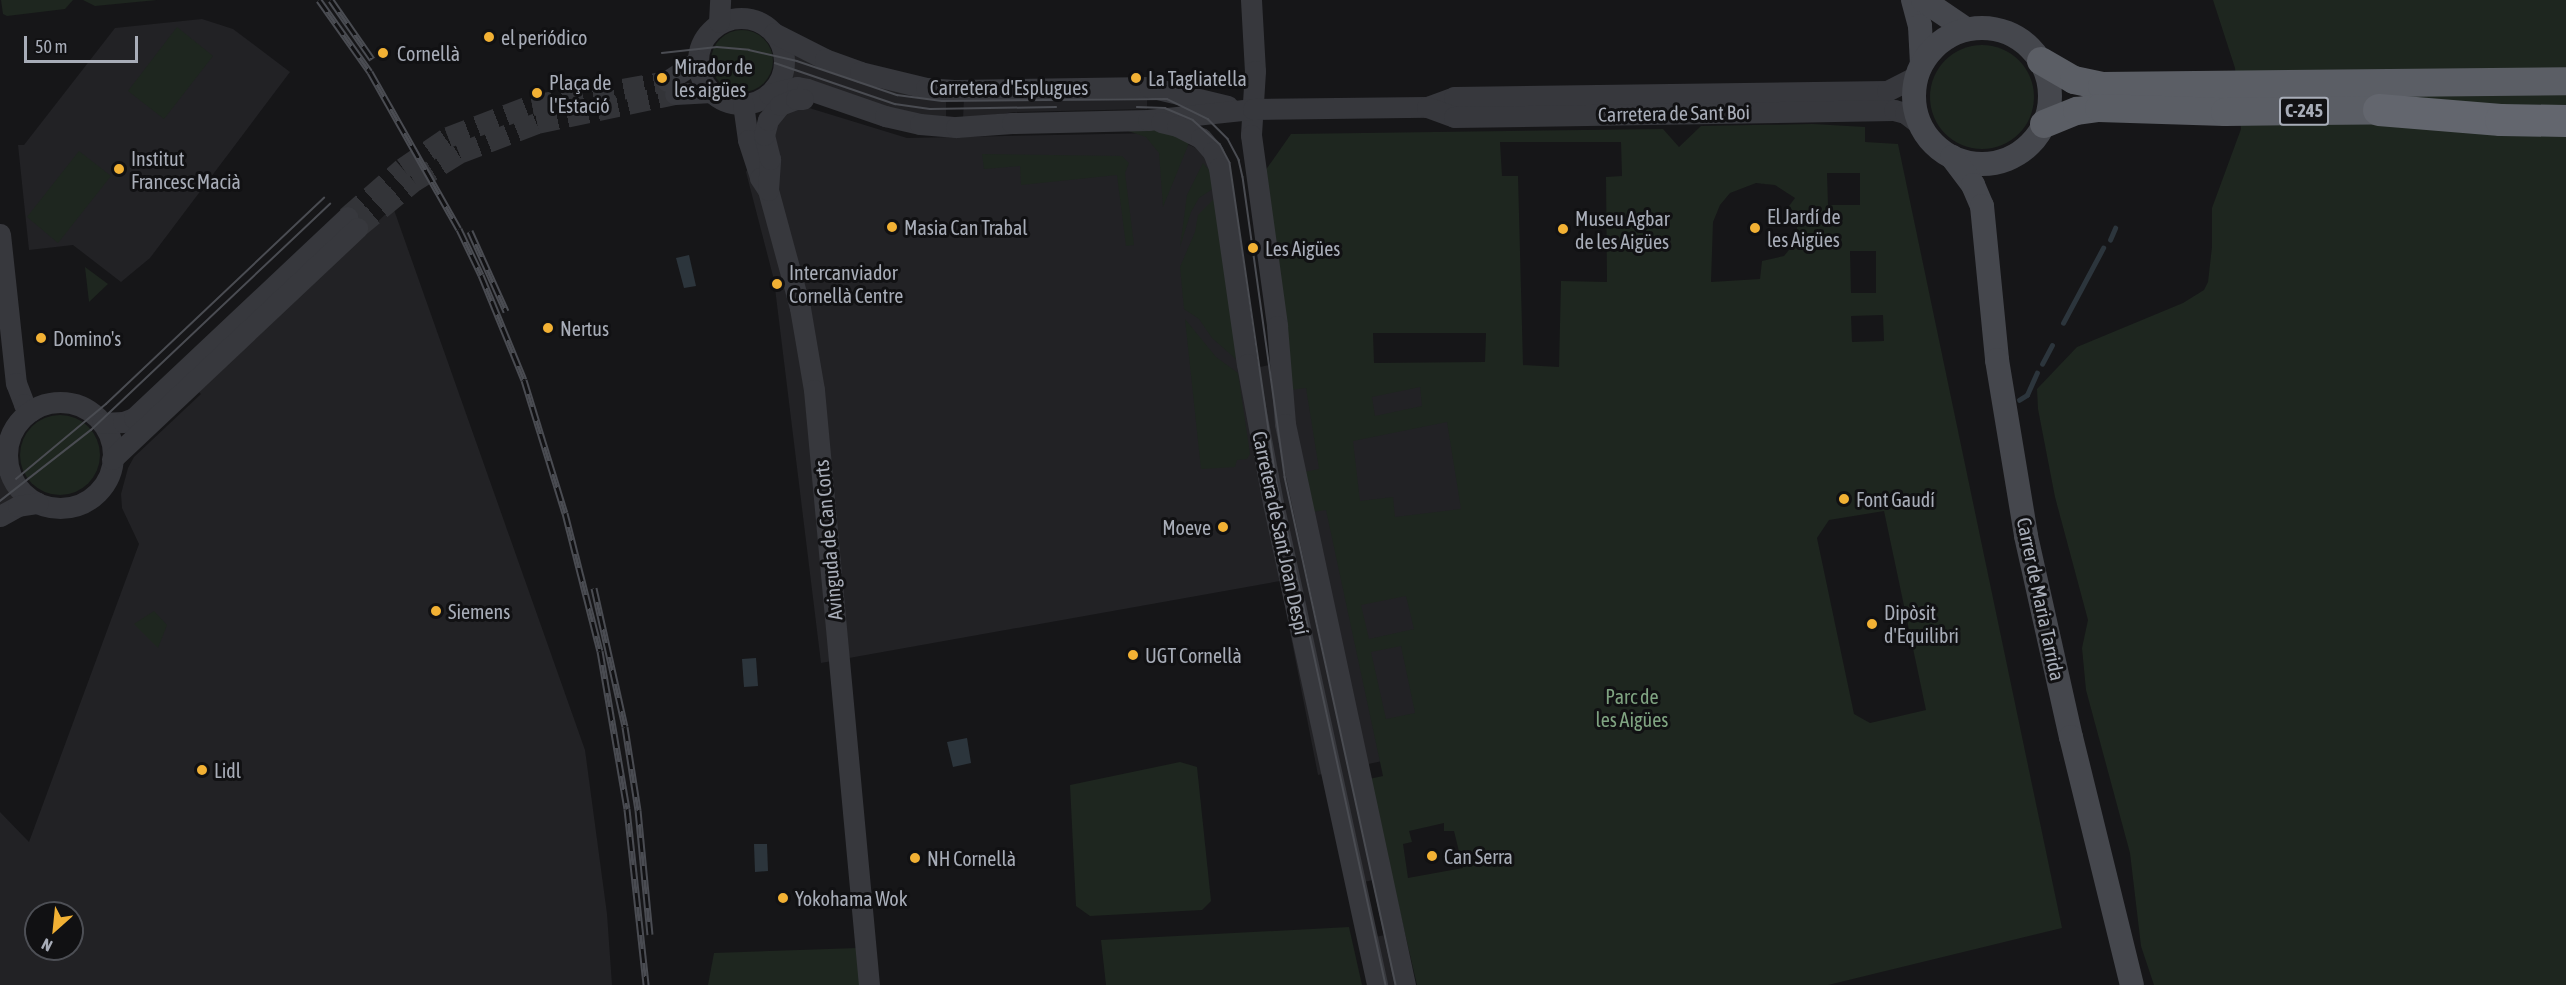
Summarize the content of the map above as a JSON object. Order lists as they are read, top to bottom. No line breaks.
{"streets":{"highway":["C-245"],"main road":["Carrer de Maria Tarrida"],"street":["Carretera d'Esplugues","Carretera de Sant Boi","Carretera de Sant Joan Despí","Avinguda de Can Corts"]},"crossings":[["Carretera d'Esplugues","Carretera de Sant Boi"],["Carretera d'Esplugues","Carretera de Sant Joan Despí"],["Carretera d'Esplugues","Avinguda de Can Corts"],["C-245","Carretera de Sant Boi"],["Carretera de Sant Boi","Carretera de Sant Joan Despí"]],"parks":["Parc de les Aigües"],"places":["el periódico","Cornellà","Mirador de les aigües","La Tagliatella","Plaça de l'Estació","Institut Francesc Macià","Masia Can Trabal","El Jardí de les Aigües","Museu Agbar de les Aigües","Les Aigües","Intercanviador Cornellà Centre","Nertus","Domino's","Font Gaudí","Moeve","Siemens","Dipòsit d'Equilibri","UGT Cornellà","Lidl","Can Serra","NH Cornellà","Yokohama Wok"],"scale_bar":"50 m","north":"bottom left"}
